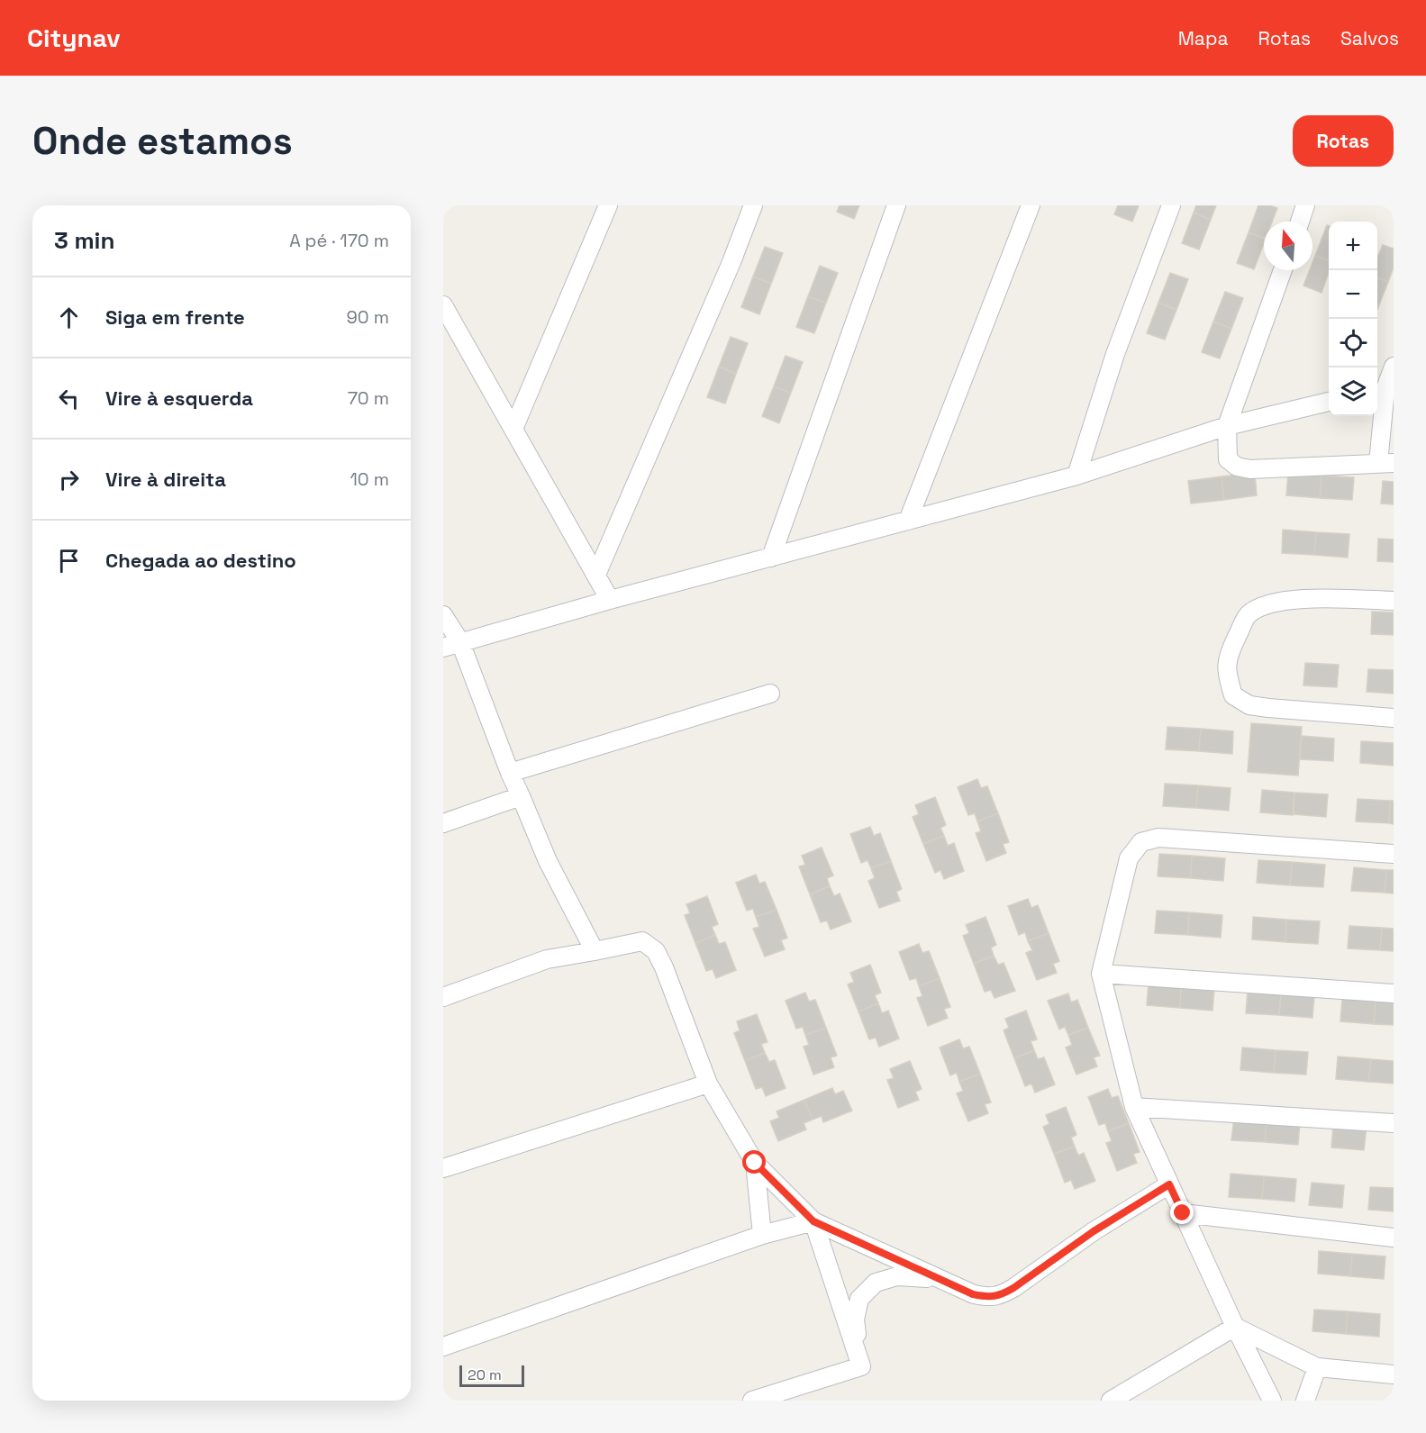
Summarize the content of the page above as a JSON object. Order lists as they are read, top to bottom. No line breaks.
{"scale_bar":"20 m","north":"top","page":{"header":"Citynav","nav":["Mapa","Rotas","Salvos"],"buttons":"Rotas","title":"Onde estamos","heading":["3 min","A pé · 170 m"],"map_buttons":["+","−"],"list":[["Siga em frente","90 m"],["Vire à esquerda","70 m"],["Vire à direita","10 m"],"Chegada ao destino"],"scale":"20 m"}}
